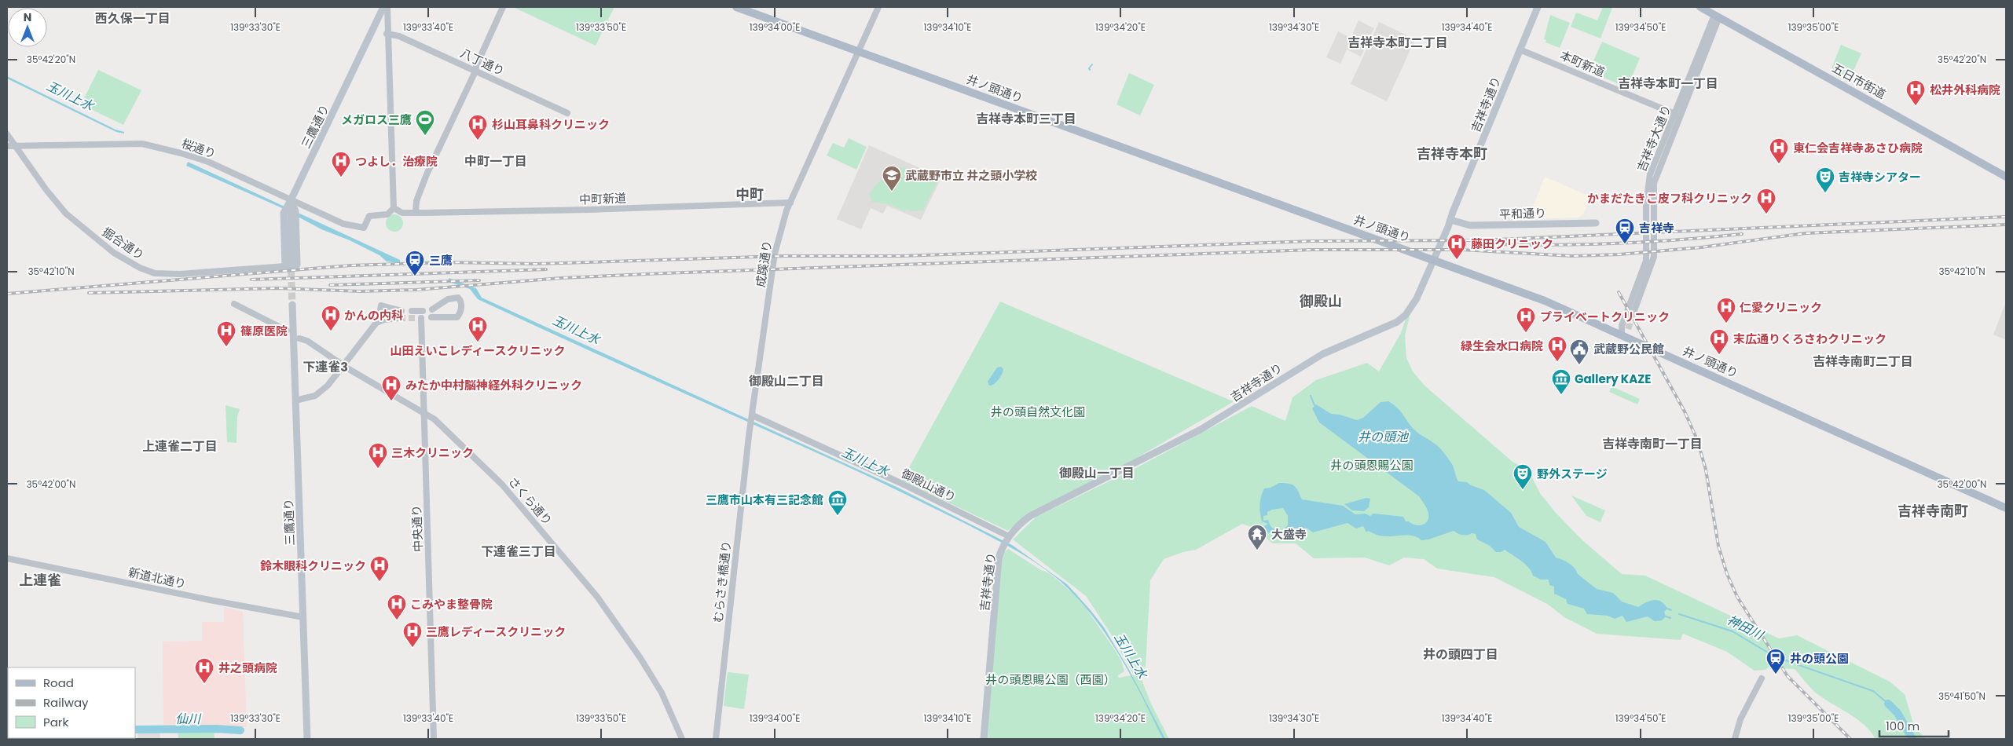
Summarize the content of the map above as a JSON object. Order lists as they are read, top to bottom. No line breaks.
{"streets":{"main road":["五日市街道","井ノ頭通り","吉祥寺通り","三鷹通り","平和通り"],"street":["八丁通り","本町新道","吉祥寺大通り","桜通り","中町新道","掘合通り","成蹊通り","御殿山通り","さくら通り","中央通り","新道北通り","むらさき橋通り"]},"crossings":[["本町新道","吉祥寺通り"],["本町新道","吉祥寺大通り"],["五日市街道","吉祥寺大通り"],["井ノ頭通り","吉祥寺通り"],["井ノ頭通り","吉祥寺大通り"],["井ノ頭通り","成蹊通り"],["吉祥寺通り","平和通り"],["吉祥寺通り","御殿山通り"],["三鷹通り","桜通り"],["三鷹通り","新道北通り"],["桜通り","中町新道"],["桜通り","掘合通り"],["中町新道","成蹊通り"],["成蹊通り","御殿山通り"],["成蹊通り","むらさき橋通り"],["さくら通り","中央通り"]],"districts":["西久保一丁目","吉祥寺本町二丁目","吉祥寺本町一丁目","吉祥寺本町三丁目","吉祥寺本町","中町一丁目","中町","御殿山","吉祥寺南町二丁目","下連雀3","御殿山二丁目","吉祥寺南町一丁目","上連雀二丁目","御殿山一丁目","吉祥寺南町","下連雀三丁目","上連雀","井の頭四丁目"],"water":["玉川上水","井の頭池","神田川","仙川"],"parks":["井の頭自然文化園","井の頭恩賜公園","井の頭恩賜公園（西園）"],"places":{"hospital":["松井外科病院","杉山耳鼻科クリニック","東仁会吉祥寺あさひ病院","つよし．治療院","かまだたきこ皮フ科クリニック","藤田クリニック","仁愛クリニック","かんの内科","プライベートクリニック","山田えいこレディースクリニック","篠原医院","末広通りくろさわクリニック","緑生会水口病院","みたか中村脳神経外科クリニック","三木クリニック","鈴木眼科クリニック","こみやま整骨院","三鷹レディースクリニック","井之頭病院"],"sports":["メガロス三鷹"],"school or university":["武蔵野市立 井之頭小学校"],"theatre":["吉祥寺シアター","野外ステージ"],"station":["吉祥寺","三鷹","井の頭公園"],"public building":["武蔵野公民館"],"museum":["Gallery KAZE","三鷹市山本有三記念館"],"temple":["大盛寺"]},"legend":["Road","Railway","Park"],"scale_bar":"100 m","north":"top","coordinates":["139°33'30\"E","139°33'40\"E","139°33'50\"E","139°34'00\"E","139°34'10\"E","139°34'20\"E","139°34'30\"E","139°34'40\"E","139°34'50\"E","139°35'00\"E","35°42'20\"N","35°42'10\"N","35°42'00\"N","35°41'50\"N"]}
